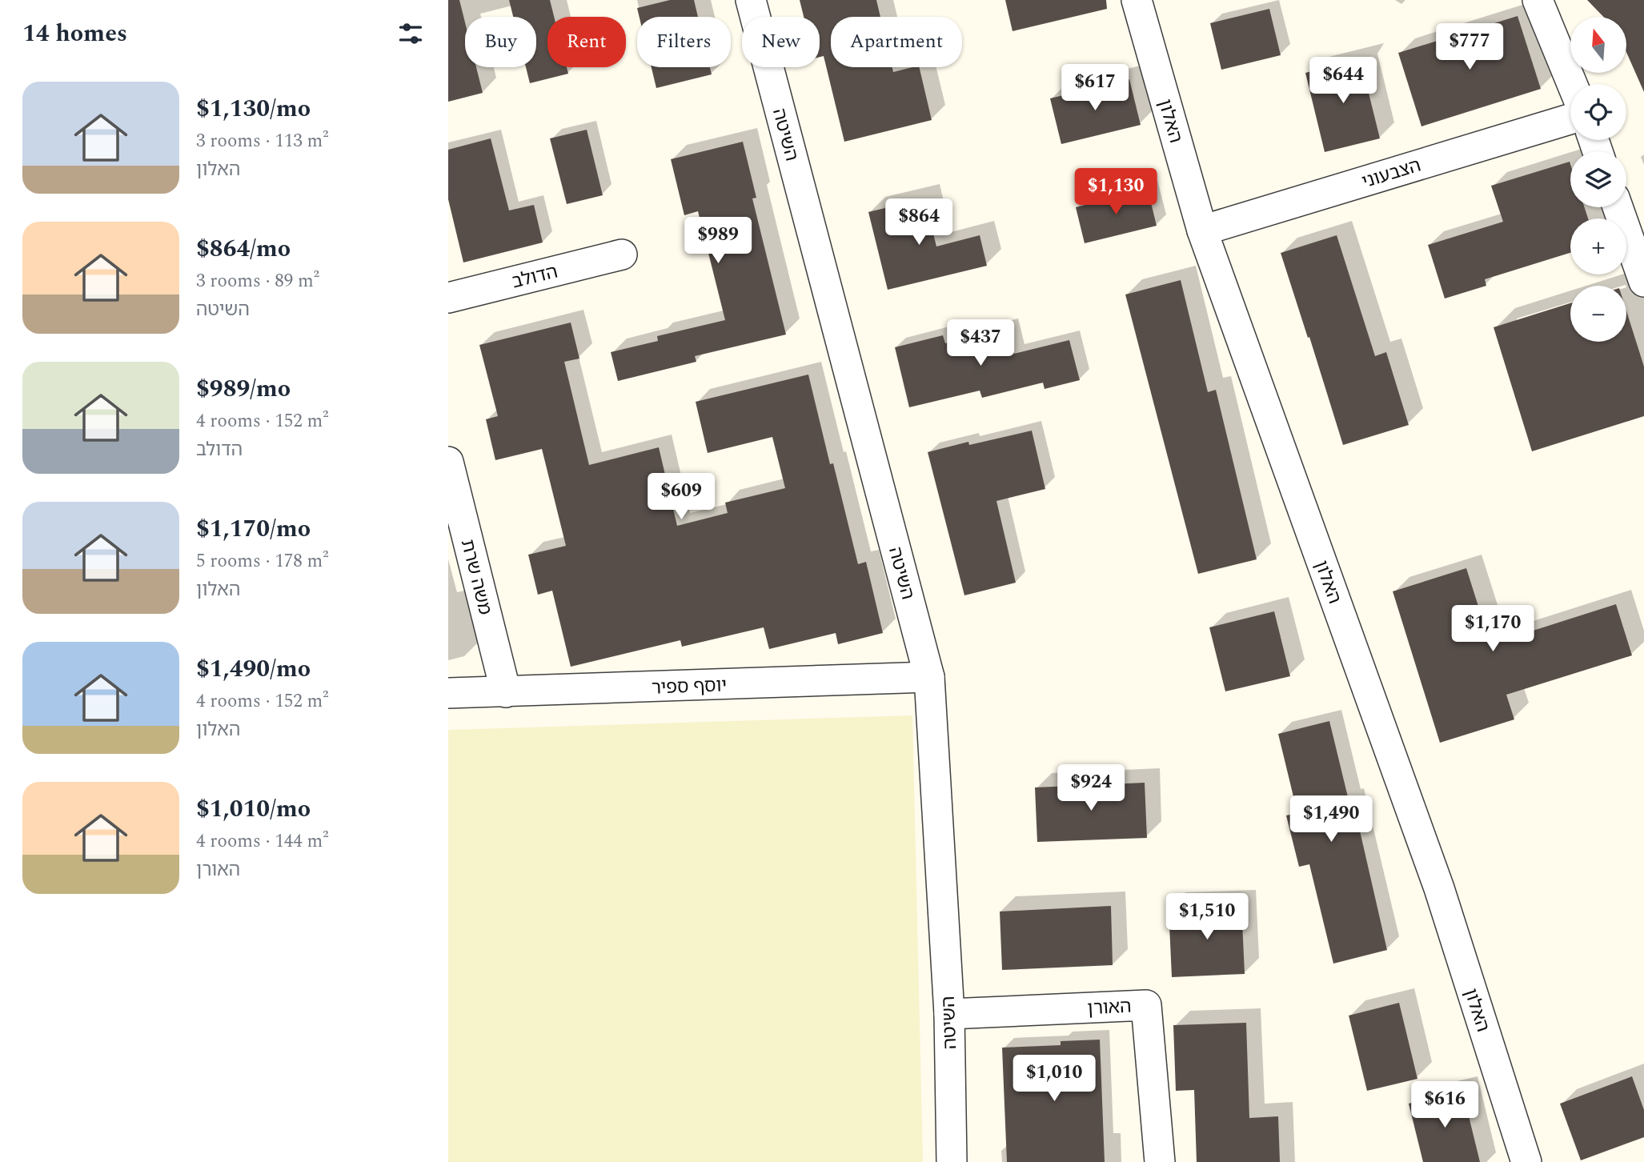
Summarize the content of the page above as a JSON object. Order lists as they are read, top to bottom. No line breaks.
{"streets":{"street":["האלון","השיטה","הצבעוני","הדולב","משה שרת","יוסף ספיר","האורן"]},"crossings":[["האלון","הצבעוני"],["השיטה","יוסף ספיר"],["השיטה","האורן"],["משה שרת","יוסף ספיר"]],"north":"top","page":{"heading":"14 homes","map_buttons":["+","−"],"chip":["Buy","Rent","Filters","New","Apartment"],"price":["$777","$644","$617","$1,130","$864","$989","$437","$609","$1,170","$924","$1,490","$1,510","$1,010","$616"],"list":[{"name":"$1,130/mo","note":"3 rooms · 113 m² · האלון"},{"name":"$864/mo","note":"3 rooms · 89 m² · השיטה"},{"name":"$989/mo","note":"4 rooms · 152 m² · הדולב"},{"name":"$1,170/mo","note":"5 rooms · 178 m² · האלון"},{"name":"$1,490/mo","note":"4 rooms · 152 m² · האלון"},{"name":"$1,010/mo","note":"4 rooms · 144 m² · האורן"}]}}
